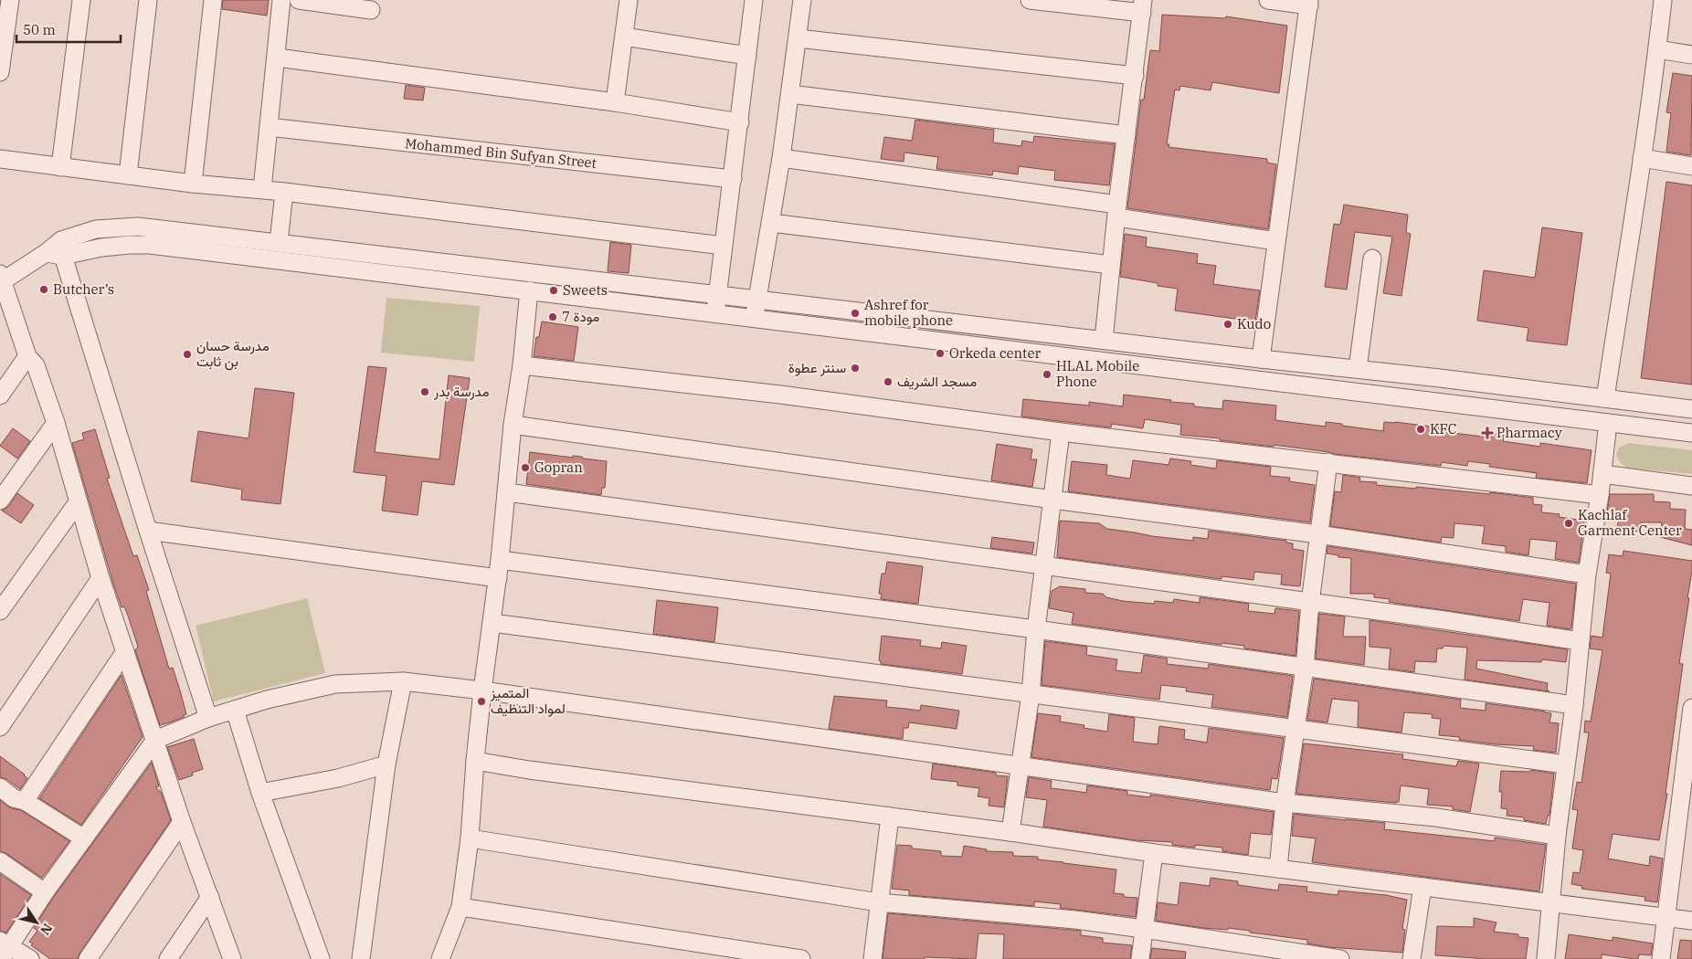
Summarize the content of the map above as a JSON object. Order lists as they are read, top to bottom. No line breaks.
{"streets":{"street":["Mohammed Bin Sufyan Street"]},"places":{"other":["Butcher’s","Sweets","Ashref for mobile phone","مودة 7","Kudo","Orkeda center","مدرسة حسان بن ثابت","سنتر عطوة","HLAL Mobile Phone","مسجد الشريف","مدرسة بدر","KFC","Gopran","Kachlaf Garment Center","المتميز لمواد التنظيف"],"health":["Pharmacy"]},"scale_bar":"50 m","north":"bottom right"}
